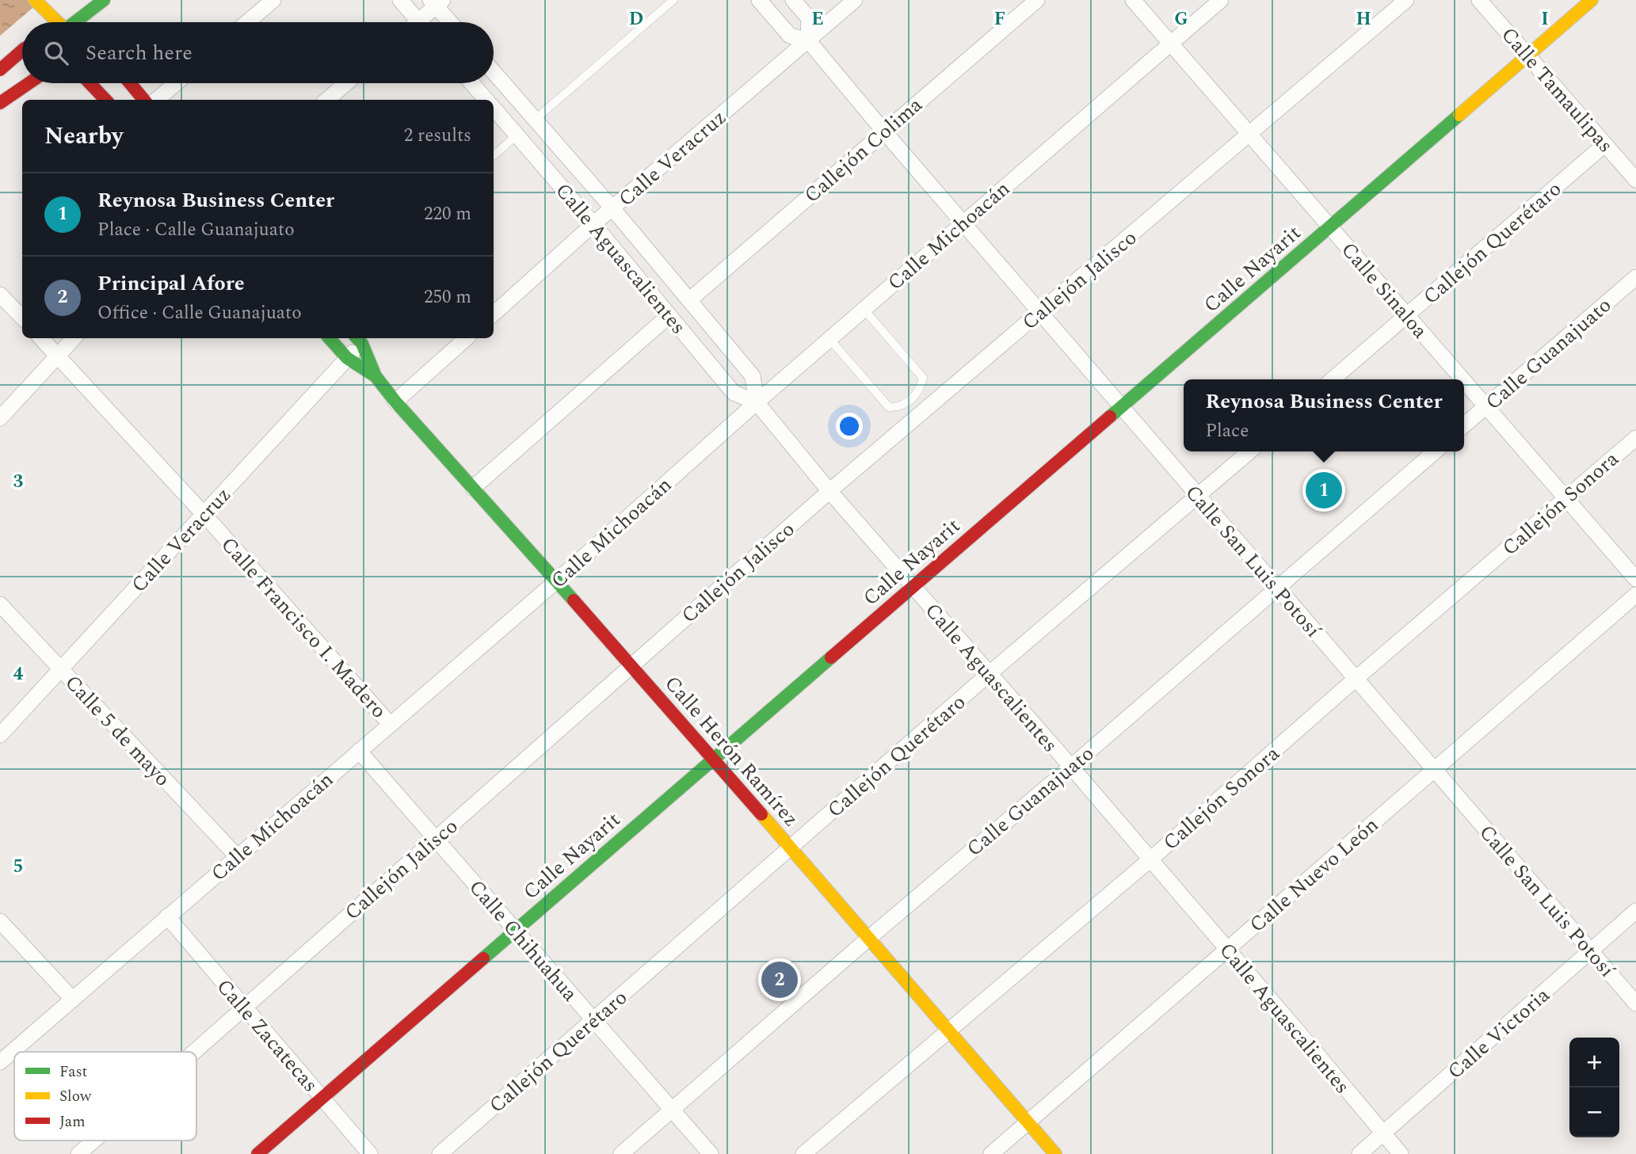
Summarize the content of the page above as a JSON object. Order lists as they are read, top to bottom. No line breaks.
{"streets":{"street":["Calle Tamaulipas","Callejón Colima","Calle Veracruz","Calle Michoacán","Callejón Querétaro","Calle Aguascalientes","Calle Nayarit","Callejón Jalisco","Calle Sinaloa","Calle Guanajuato","Callejón Sonora","Calle San Luis Potosí","Calle Francisco I. Madero","Calle 5 de mayo","Calle Herón Ramírez","Calle Nuevo León","Calle Chihuahua","Calle Victoria","Calle Zacatecas"]},"crossings":[["Calle Tamaulipas","Callejón Querétaro"],["Calle Tamaulipas","Calle Nayarit"],["Callejón Colima","Calle Aguascalientes"],["Callejón Colima","Calle San Luis Potosí"],["Calle Veracruz","Calle Aguascalientes"],["Calle Veracruz","Calle San Luis Potosí"],["Calle Veracruz","Calle Francisco I. Madero"],["Calle Veracruz","Calle 5 de mayo"],["Calle Veracruz","Calle Herón Ramírez"],["Calle Michoacán","Calle Aguascalientes"],["Calle Michoacán","Calle Sinaloa"],["Calle Michoacán","Calle San Luis Potosí"],["Calle Michoacán","Calle Francisco I. Madero"],["Calle Michoacán","Calle 5 de mayo"],["Calle Michoacán","Calle Herón Ramírez"],["Calle Michoacán","Calle Chihuahua"],["Calle Michoacán","Calle Zacatecas"],["Callejón Querétaro","Calle Aguascalientes"],["Callejón Querétaro","Calle Sinaloa"],["Callejón Querétaro","Calle San Luis Potosí"],["Callejón Querétaro","Calle Herón Ramírez"],["Callejón Querétaro","Calle Chihuahua"],["Calle Aguascalientes","Calle Nayarit"],["Calle Aguascalientes","Callejón Jalisco"],["Calle Aguascalientes","Calle Guanajuato"],["Calle Aguascalientes","Callejón Sonora"],["Calle Aguascalientes","Calle Nuevo León"],["Calle Aguascalientes","Calle Victoria"],["Calle Nayarit","Calle Sinaloa"],["Calle Nayarit","Calle San Luis Potosí"],["Calle Nayarit","Calle Herón Ramírez"],["Calle Nayarit","Calle Chihuahua"],["Calle Nayarit","Calle Zacatecas"],["Callejón Jalisco","Calle Sinaloa"],["Callejón Jalisco","Calle San Luis Potosí"],["Callejón Jalisco","Calle Herón Ramírez"],["Callejón Jalisco","Calle Chihuahua"],["Callejón Jalisco","Calle Zacatecas"],["Calle Sinaloa","Calle Guanajuato"],["Calle Sinaloa","Callejón Sonora"],["Calle Guanajuato","Calle San Luis Potosí"],["Calle Guanajuato","Calle Herón Ramírez"],["Calle Guanajuato","Calle Chihuahua"],["Callejón Sonora","Calle San Luis Potosí"],["Callejón Sonora","Calle Herón Ramírez"],["Calle San Luis Potosí","Calle Nuevo León"],["Calle San Luis Potosí","Calle Victoria"],["Calle Herón Ramírez","Calle Nuevo León"]],"legend":["Fast","Slow","Jam"],"page":{"search":"Search here","heading":["Nearby","2 results"],"list":[{"mark":"1","name":"Reynosa Business Center","note":"Place · Calle Guanajuato","value":"220 m"},{"mark":"2","name":"Principal Afore","note":"Office · Calle Guanajuato","value":"250 m"}],"popup":["Reynosa Business Center","Place"],"pins":["1","2"],"map_buttons":["+","−"]},"grid":{"columns":["D","E","F","G","H","I"],"rows":["3","4","5"]}}
